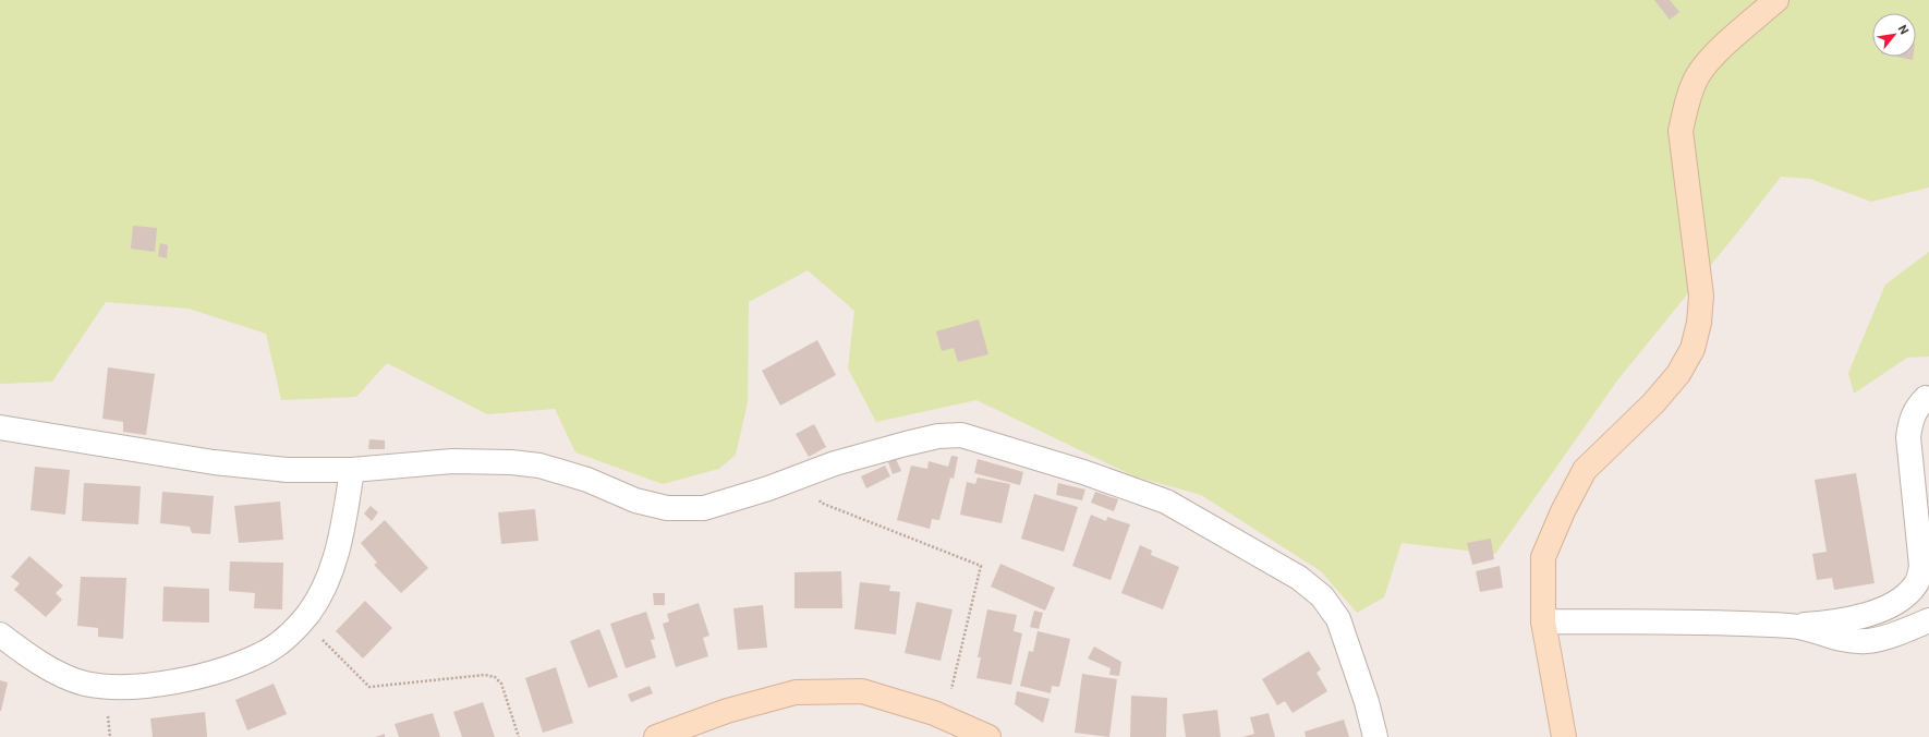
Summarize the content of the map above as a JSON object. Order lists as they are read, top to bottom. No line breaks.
{"north":"top right"}
